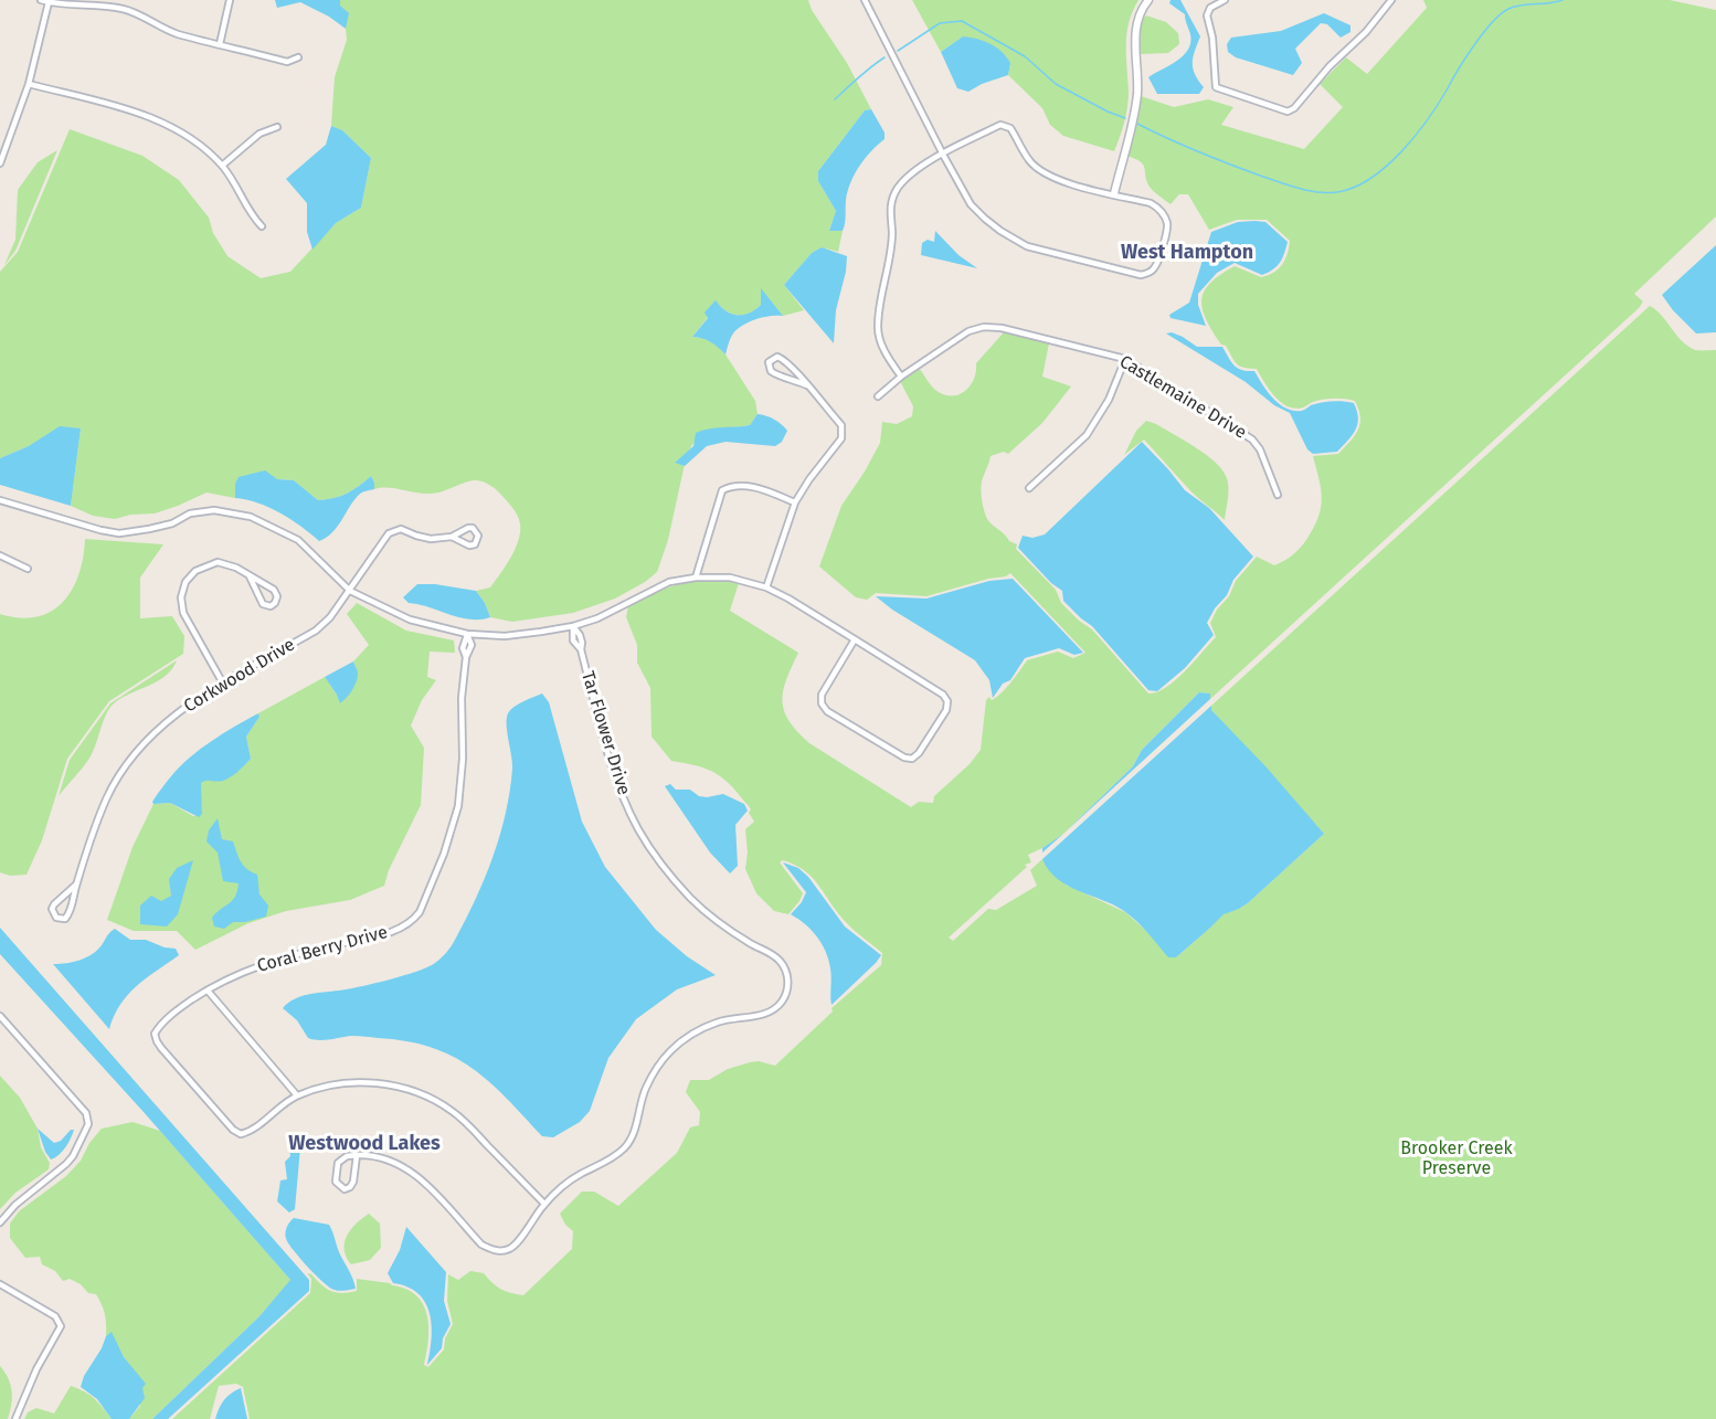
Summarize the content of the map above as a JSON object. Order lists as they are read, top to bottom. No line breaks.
{"streets":{"street":["Castlemaine Drive","Corkwood Drive","Tar Flower Drive","Coral Berry Drive"]},"crossings":[["Tar Flower Drive","Coral Berry Drive"]],"districts":["West Hampton","Westwood Lakes"],"parks":["Brooker Creek Preserve"]}
